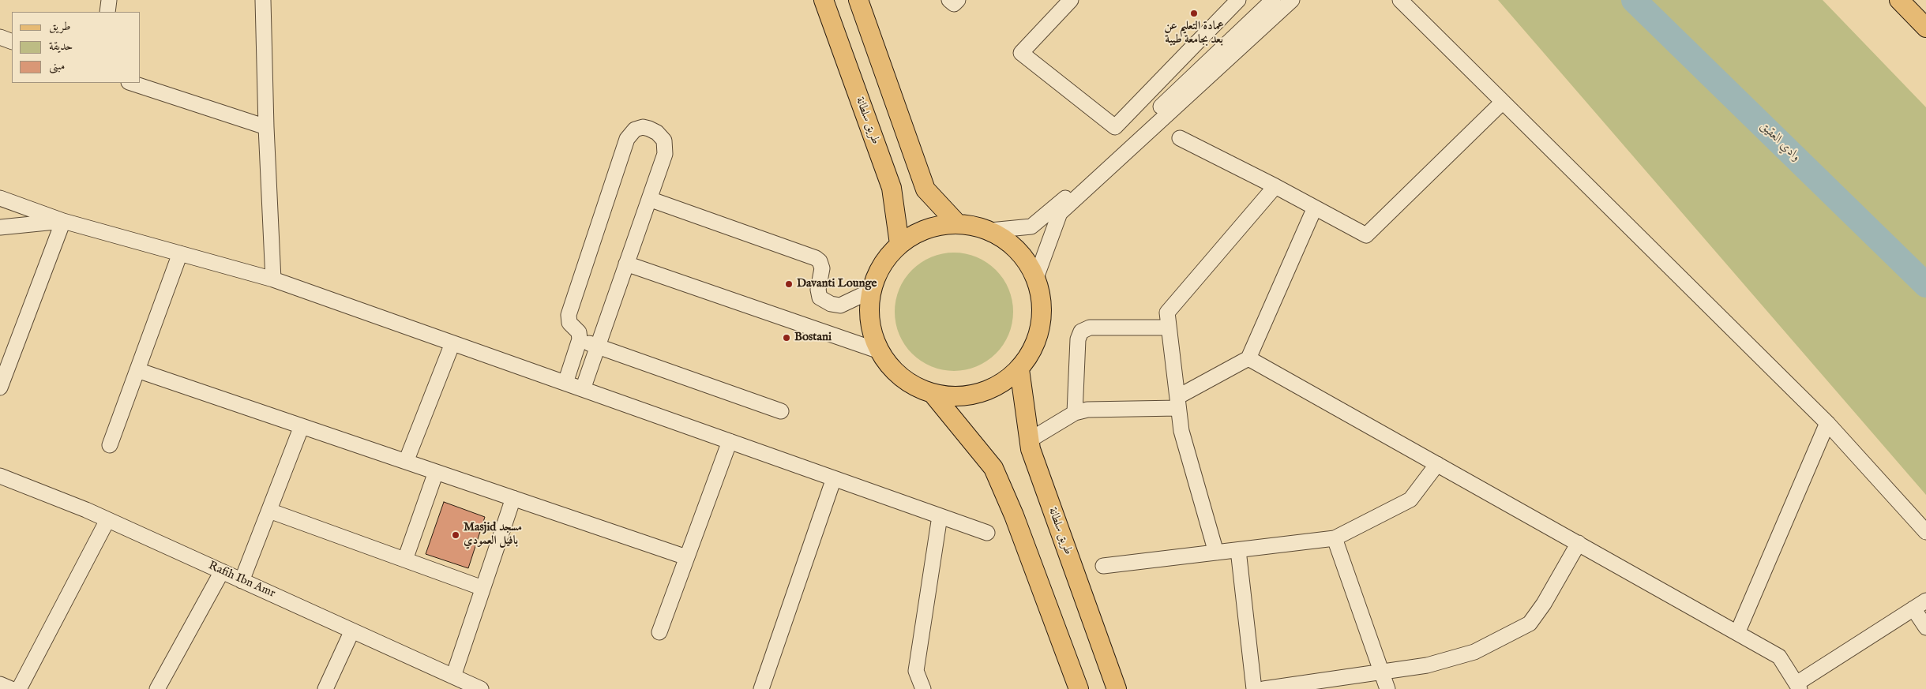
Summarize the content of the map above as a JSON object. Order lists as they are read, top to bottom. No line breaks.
{"streets":{"main road":["طريق سلطانة"],"street":["Rafih Ibn Amr"]},"water":["وادي العقيق"],"places":["عمادة التعليم عن بعد بجامعة طيبة","Davanti Lounge","Bostani","Masjid مسجد بافيل العمودي"],"legend":["طريق","حديقة","مبنى"]}
